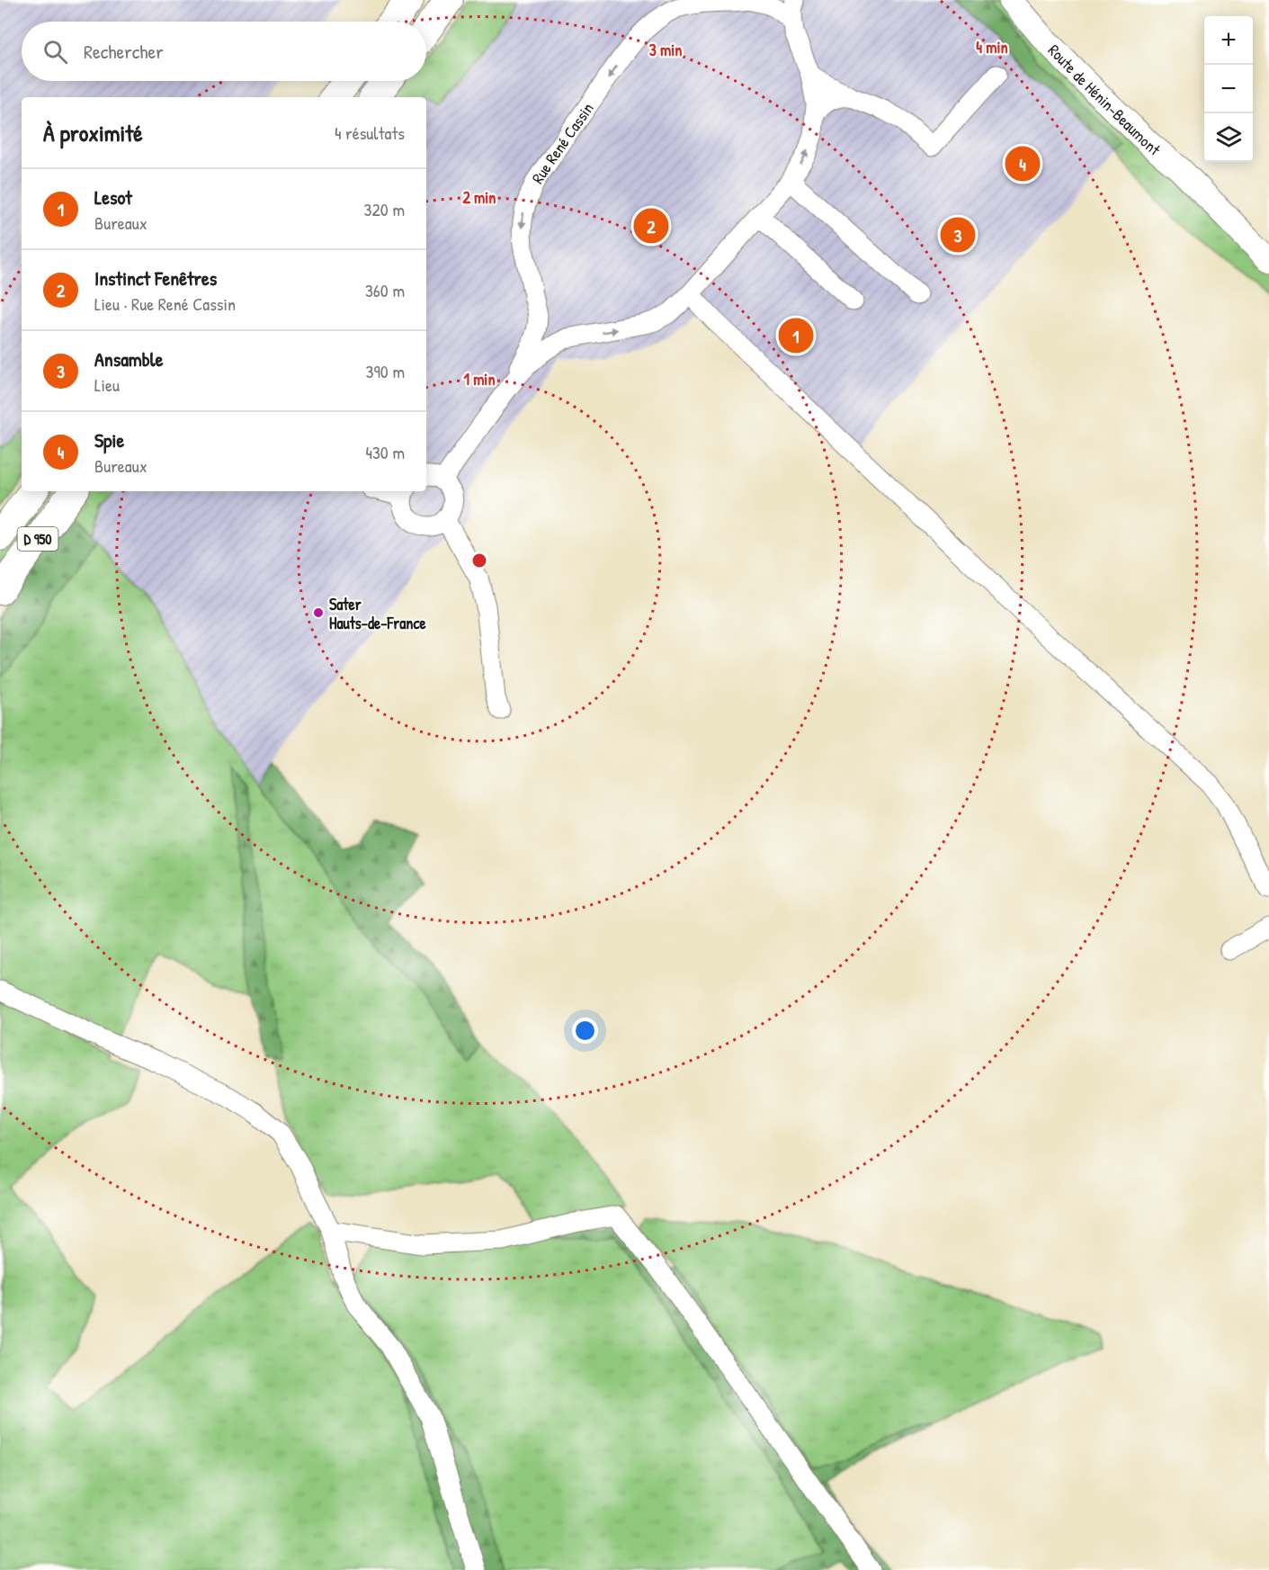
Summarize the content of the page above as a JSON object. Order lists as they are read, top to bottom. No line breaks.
{"streets":{"highway":["D 950"],"main road":["Route de Hénin-Beaumont"],"street":["Rue René Cassin"]},"one_way":["Rue René Cassin"],"places":["Sater Hauts-de-France"],"page":{"map_buttons":["+","−"],"search":"Rechercher","heading":["À proximité","4 résultats"],"pins":["4","2","3","1"],"list":[{"mark":"1","name":"Lesot","note":"Bureaux","value":"320 m"},{"mark":"2","name":"Instinct Fenêtres","note":"Lieu · Rue René Cassin","value":"360 m"},{"mark":"3","name":"Ansamble","note":"Lieu","value":"390 m"},{"mark":"4","name":"Spie","note":"Bureaux","value":"430 m"}]},"rings":["4 min","3 min","2 min","1 min"]}
